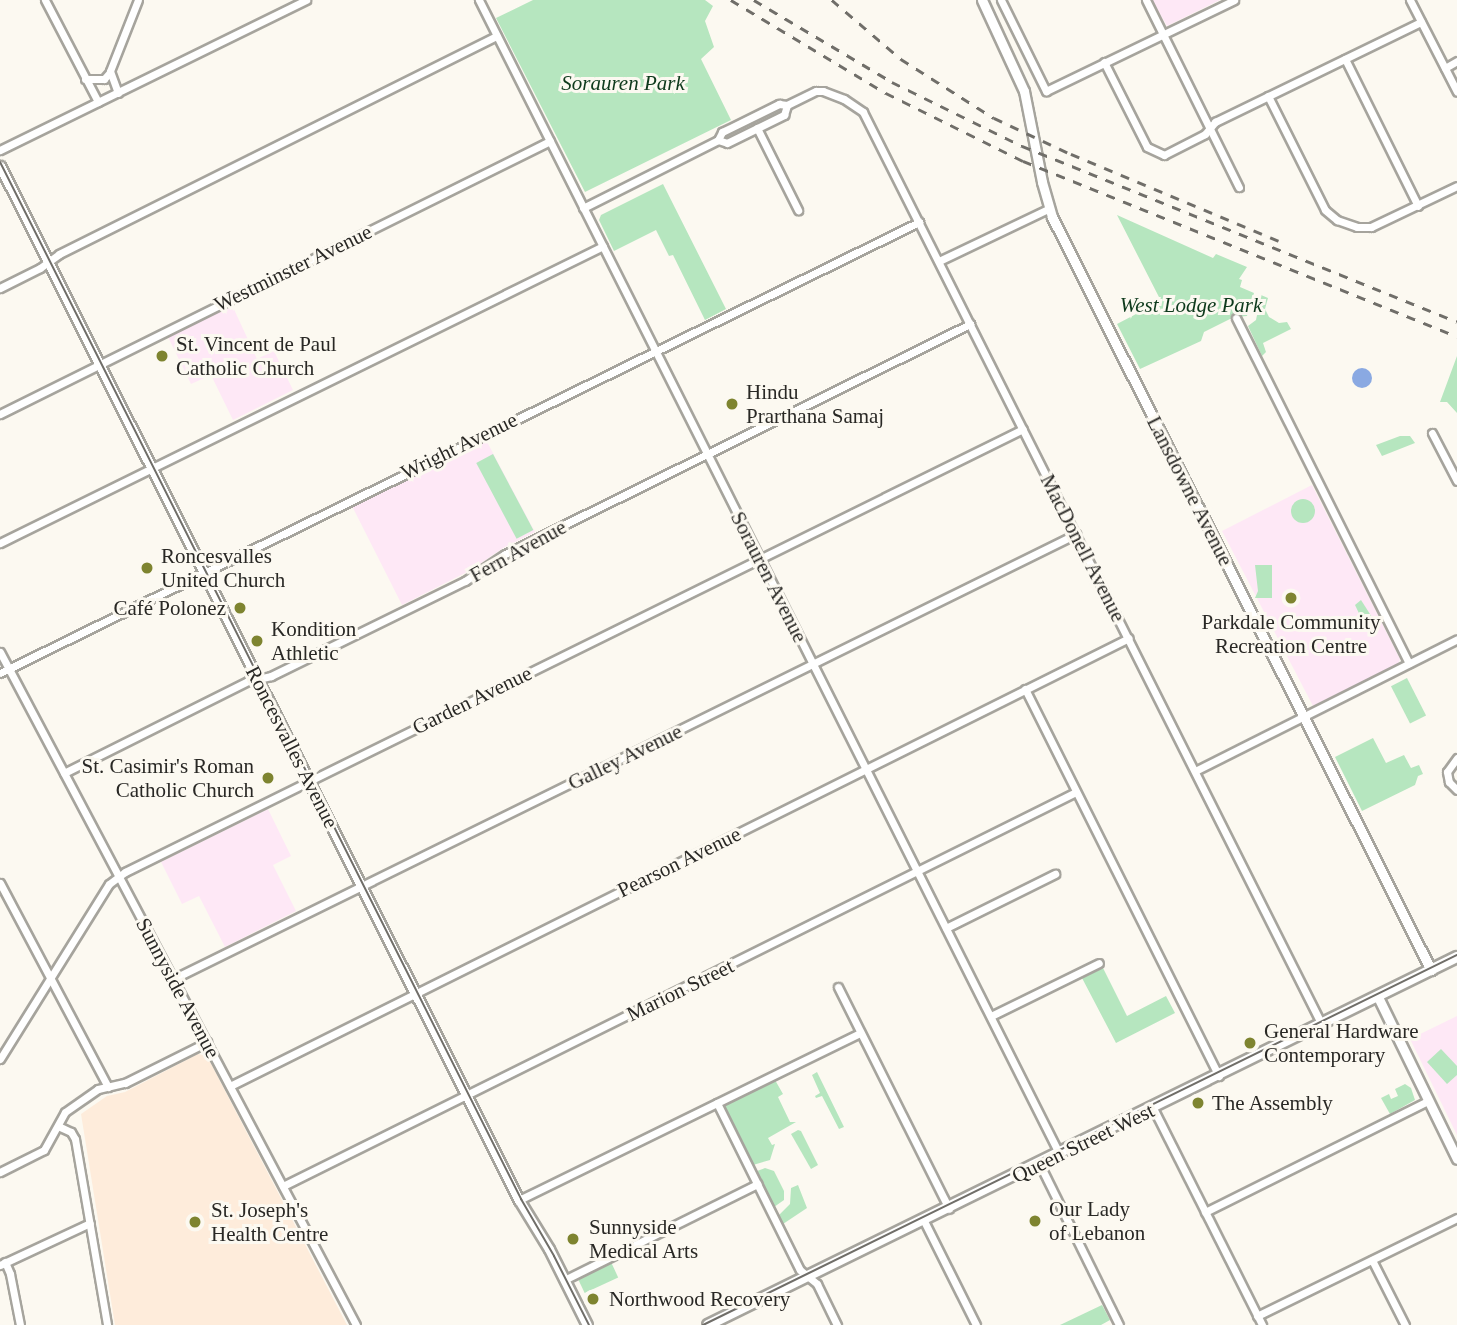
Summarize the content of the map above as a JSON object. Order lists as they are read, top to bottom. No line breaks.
{"streets":{"main road":["Queen Street West"],"street":["Westminster Avenue","Wright Avenue","Lansdowne Avenue","MacDonell Avenue","Fern Avenue","Sorauren Avenue","Garden Avenue","Roncesvalles Avenue","Galley Avenue","Pearson Avenue","Sunnyside Avenue","Marion Street"]},"crossings":[["Westminster Avenue","Sorauren Avenue"],["Westminster Avenue","Roncesvalles Avenue"],["Wright Avenue","MacDonell Avenue"],["Wright Avenue","Sorauren Avenue"],["Wright Avenue","Roncesvalles Avenue"],["Wright Avenue","Sunnyside Avenue"],["Lansdowne Avenue","Queen Street West"],["MacDonell Avenue","Fern Avenue"],["MacDonell Avenue","Garden Avenue"],["MacDonell Avenue","Galley Avenue"],["MacDonell Avenue","Pearson Avenue"],["MacDonell Avenue","Queen Street West"],["Fern Avenue","Sorauren Avenue"],["Fern Avenue","Roncesvalles Avenue"],["Fern Avenue","Sunnyside Avenue"],["Sorauren Avenue","Garden Avenue"],["Sorauren Avenue","Galley Avenue"],["Sorauren Avenue","Pearson Avenue"],["Sorauren Avenue","Marion Street"],["Sorauren Avenue","Queen Street West"],["Garden Avenue","Roncesvalles Avenue"],["Garden Avenue","Sunnyside Avenue"],["Roncesvalles Avenue","Galley Avenue"],["Roncesvalles Avenue","Pearson Avenue"],["Roncesvalles Avenue","Marion Street"],["Galley Avenue","Sunnyside Avenue"],["Pearson Avenue","Sunnyside Avenue"],["Sunnyside Avenue","Marion Street"]],"parks":["Sorauren Park","West Lodge Park"],"places":["St. Vincent de Paul Catholic Church","Hindu Prarthana Samaj","Roncesvalles United Church","Parkdale Community Recreation Centre","Café Polonez","Kondition Athletic","St. Casimir's Roman Catholic Church","General Hardware Contemporary","The Assembly","Our Lady of Lebanon","St. Joseph's Health Centre","Sunnyside Medical Arts","Northwood Recovery"]}
